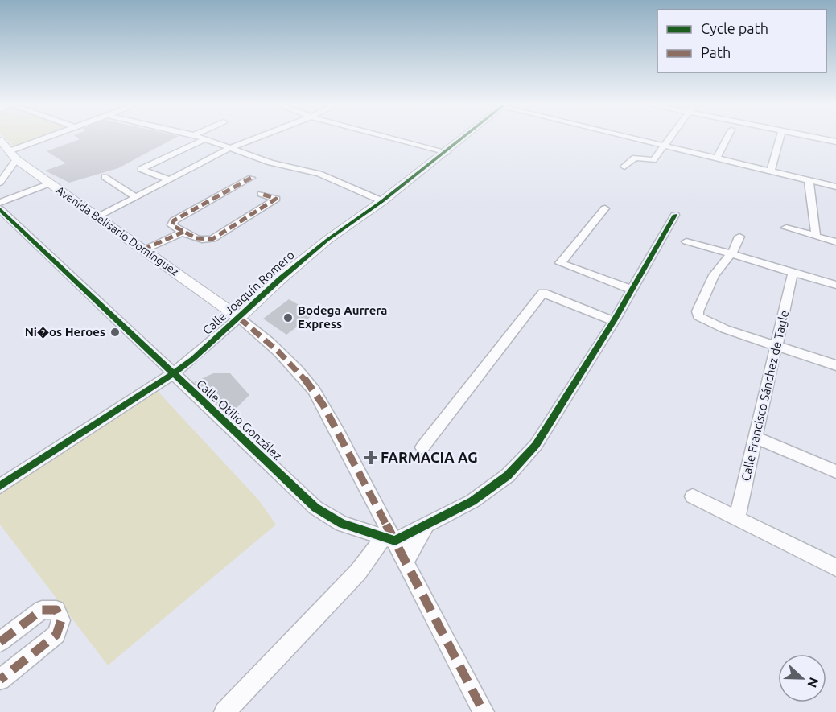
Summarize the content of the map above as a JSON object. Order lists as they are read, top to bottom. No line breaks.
{"streets":{"street":["Avenida Belisario Domínguez","Calle Joaquín Romero","Calle Francisco Sánchez de Tagle","Calle Otilio González"]},"crossings":[["Avenida Belisario Domínguez","Calle Joaquín Romero"],["Calle Joaquín Romero","Calle Otilio González"]],"places":{"other":["Bodega Aurrera Express","Ni�os Heroes"],"health":["FARMACIA AG"]},"legend":["Cycle path","Path"],"north":"right"}
